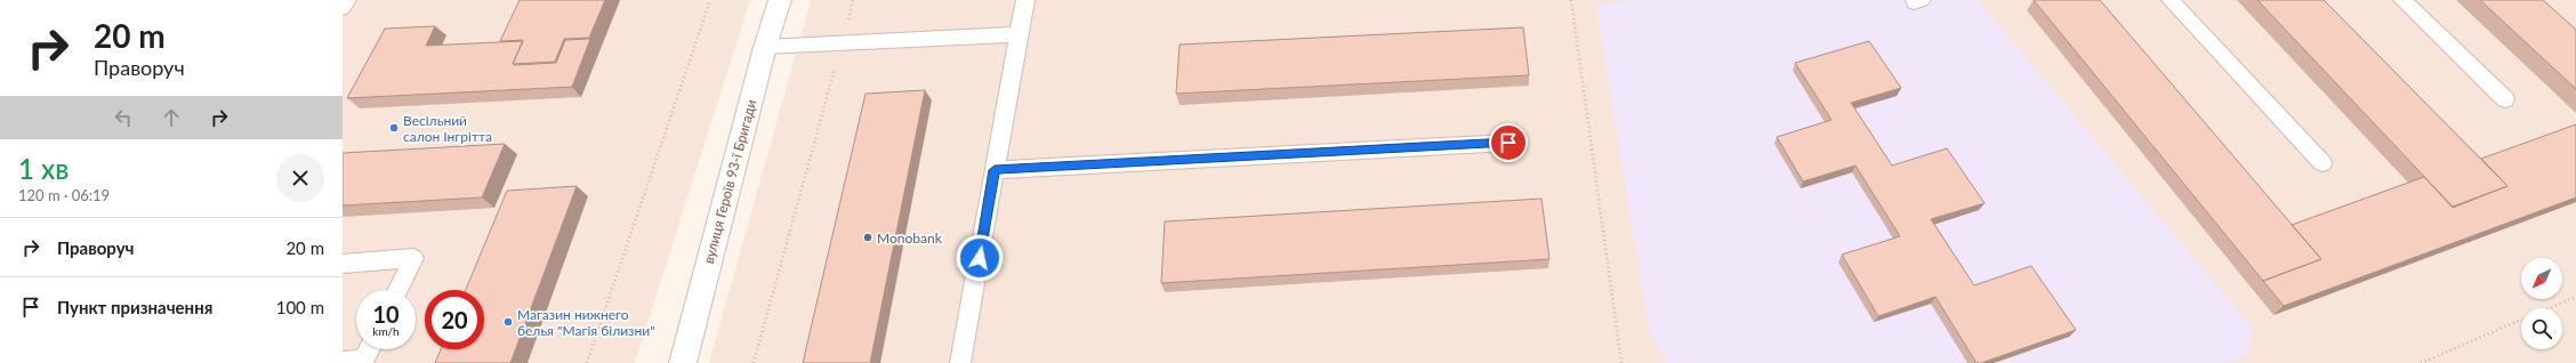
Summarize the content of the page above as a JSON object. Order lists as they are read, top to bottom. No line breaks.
{"streets":{"street":["вулиця Героїв 93-ї Бригади"]},"places":["Весільний салон Інгрітта","Monobank","Магазин нижнего белья \"Магія білизни\""],"north":"bottom left","page":{"turn":["20 m","Праворуч"],"heading":["1 хв","120 m · 06:19"],"list":[{"name":"Праворуч","value":"20 m"},{"name":"Пункт призначення","value":"100 m"}],"speed":"10 km/h","limit":"20"}}
